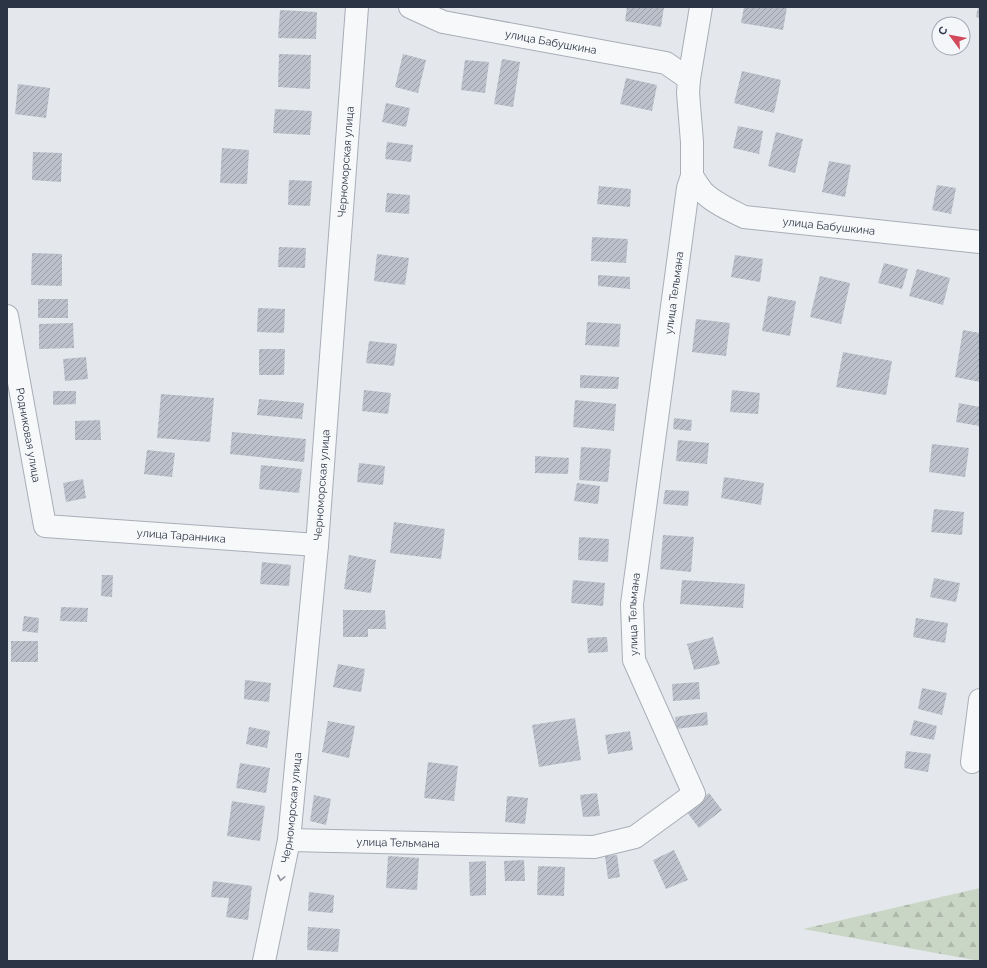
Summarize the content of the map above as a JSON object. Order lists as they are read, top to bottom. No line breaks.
{"streets":{"street":["улица Бабушкина","Черноморская улица","улица Тельмана","Родниковая улица","улица Таранника"]},"crossings":[["улица Бабушкина","улица Тельмана"],["Черноморская улица","улица Тельмана"],["Черноморская улица","улица Таранника"],["Родниковая улица","улица Таранника"]],"north":"top left"}
